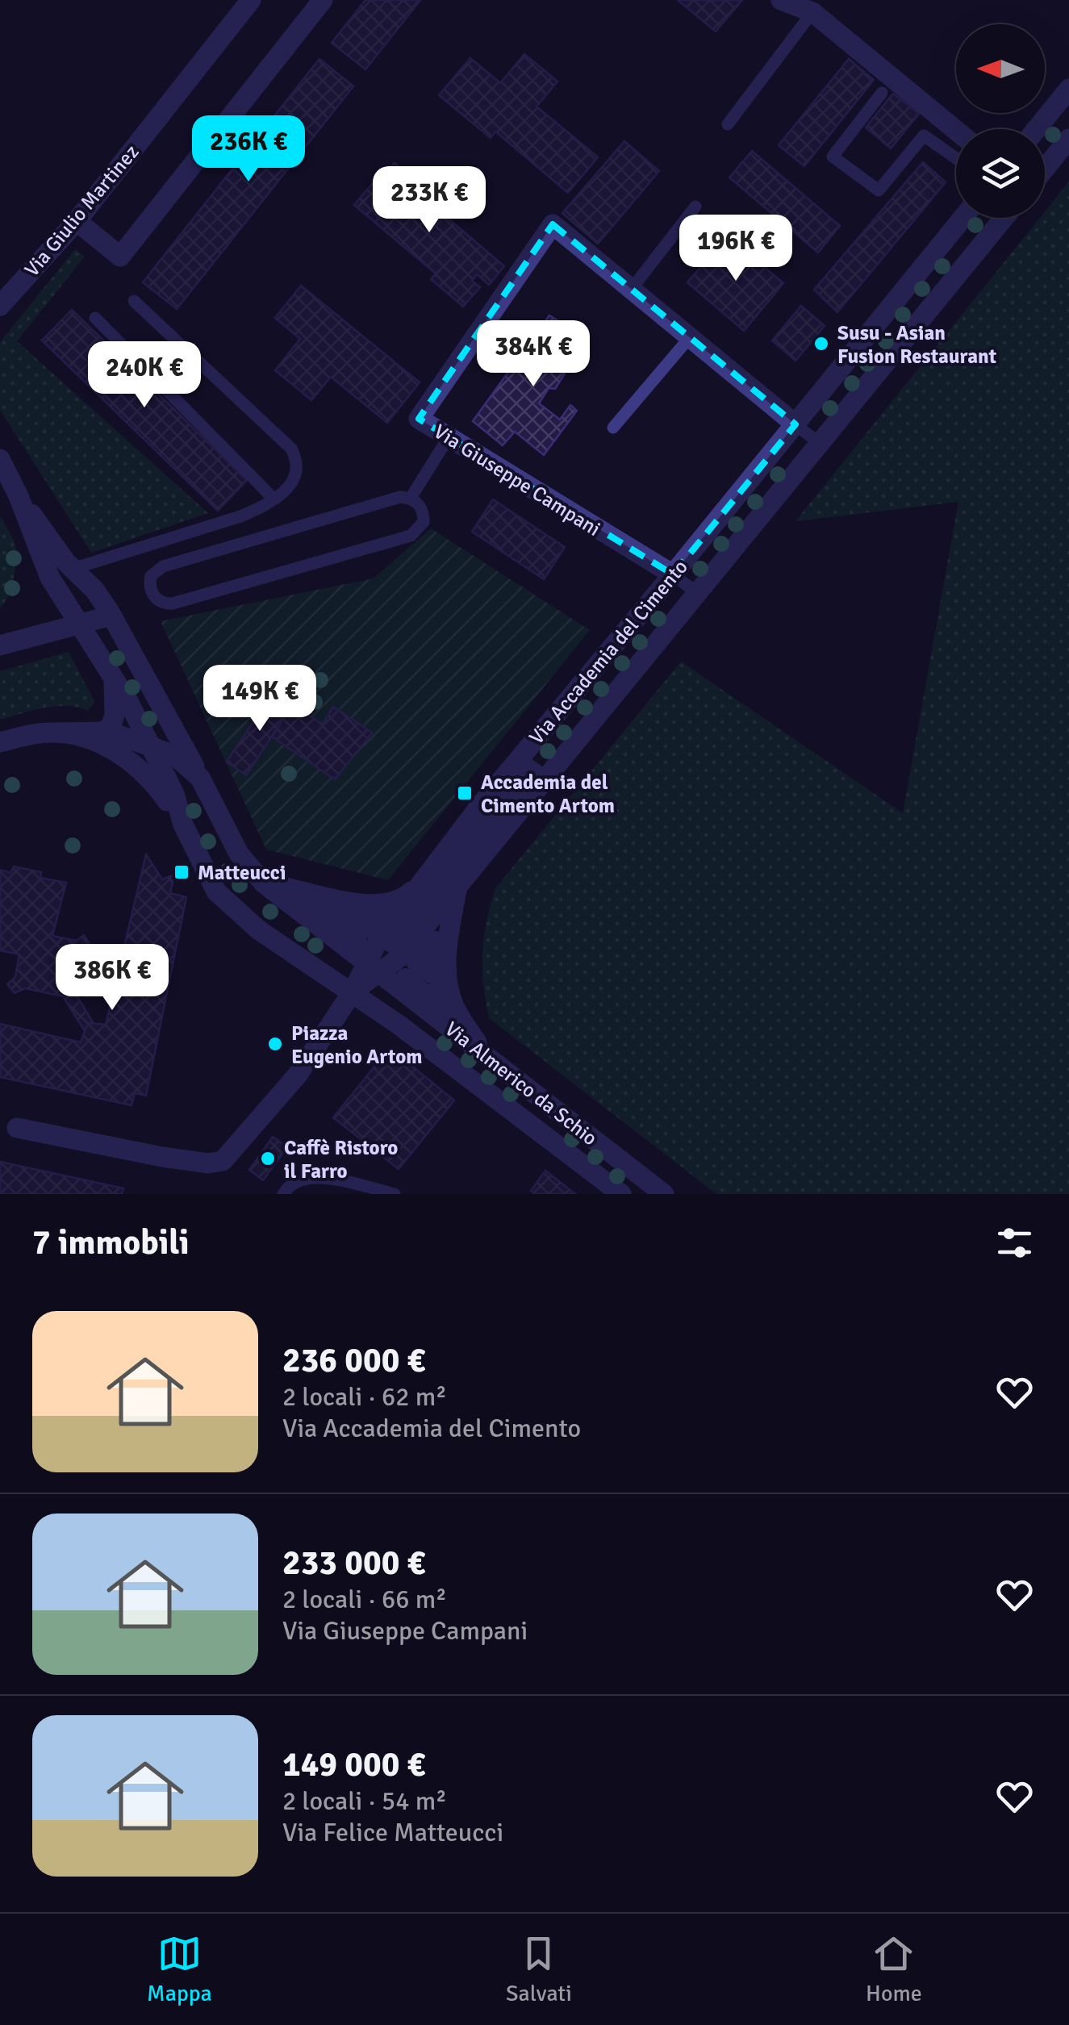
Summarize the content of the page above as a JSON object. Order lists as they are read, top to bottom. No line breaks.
{"streets":{"street":["Via Giulio Martinez","Via Giuseppe Campani","Via Accademia del Cimento","Via Almerico da Schio"]},"crossings":[["Via Giuseppe Campani","Via Accademia del Cimento"],["Via Accademia del Cimento","Via Almerico da Schio"]],"places":{"other":["Susu - Asian Fusion Restaurant","Piazza Eugenio Artom","Caffè Ristoro il Farro"],"transit":["Accademia del Cimento Artom","Matteucci"]},"north":"left","page":{"price":["236K €","233K €","196K €","384K €","240K €","149K €","386K €"],"heading":"7 immobili","list":[{"name":"236 000 €","note":"2 locali · 62 m² · Via Accademia del Cimento"},{"name":"233 000 €","note":"2 locali · 66 m² · Via Giuseppe Campani"},{"name":"149 000 €","note":"2 locali · 54 m² · Via Felice Matteucci"}],"tabs":["Mappa","Salvati","Home"]}}
